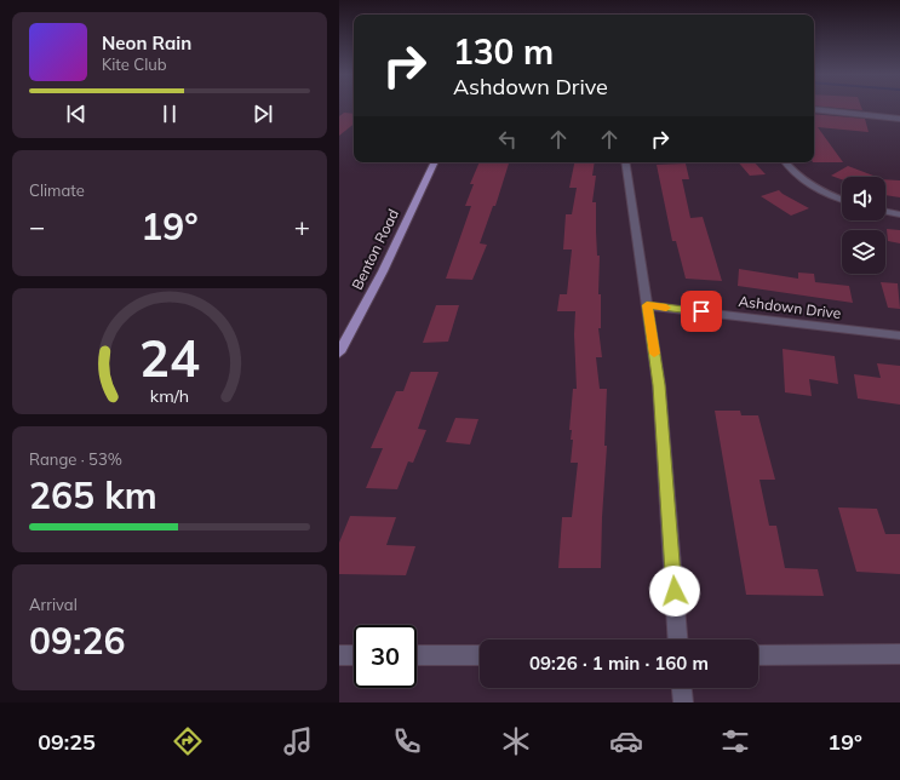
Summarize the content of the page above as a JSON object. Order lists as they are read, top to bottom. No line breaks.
{"streets":{"main road":["Benton Road"],"street":["Ashdown Drive"]},"page":{"turn":["130 m","Ashdown Drive"],"song":["Neon Rain","Kite Club"],"tile":["Climate",["Range · 53%","265 km"],["Arrival","09:26"]],"heat":["−","19°","+"],"limit":"30","trip":"09:26 · 1 min · 160 m","tabs":["09:25","19°"],"gauge":["24","km/h"]}}
